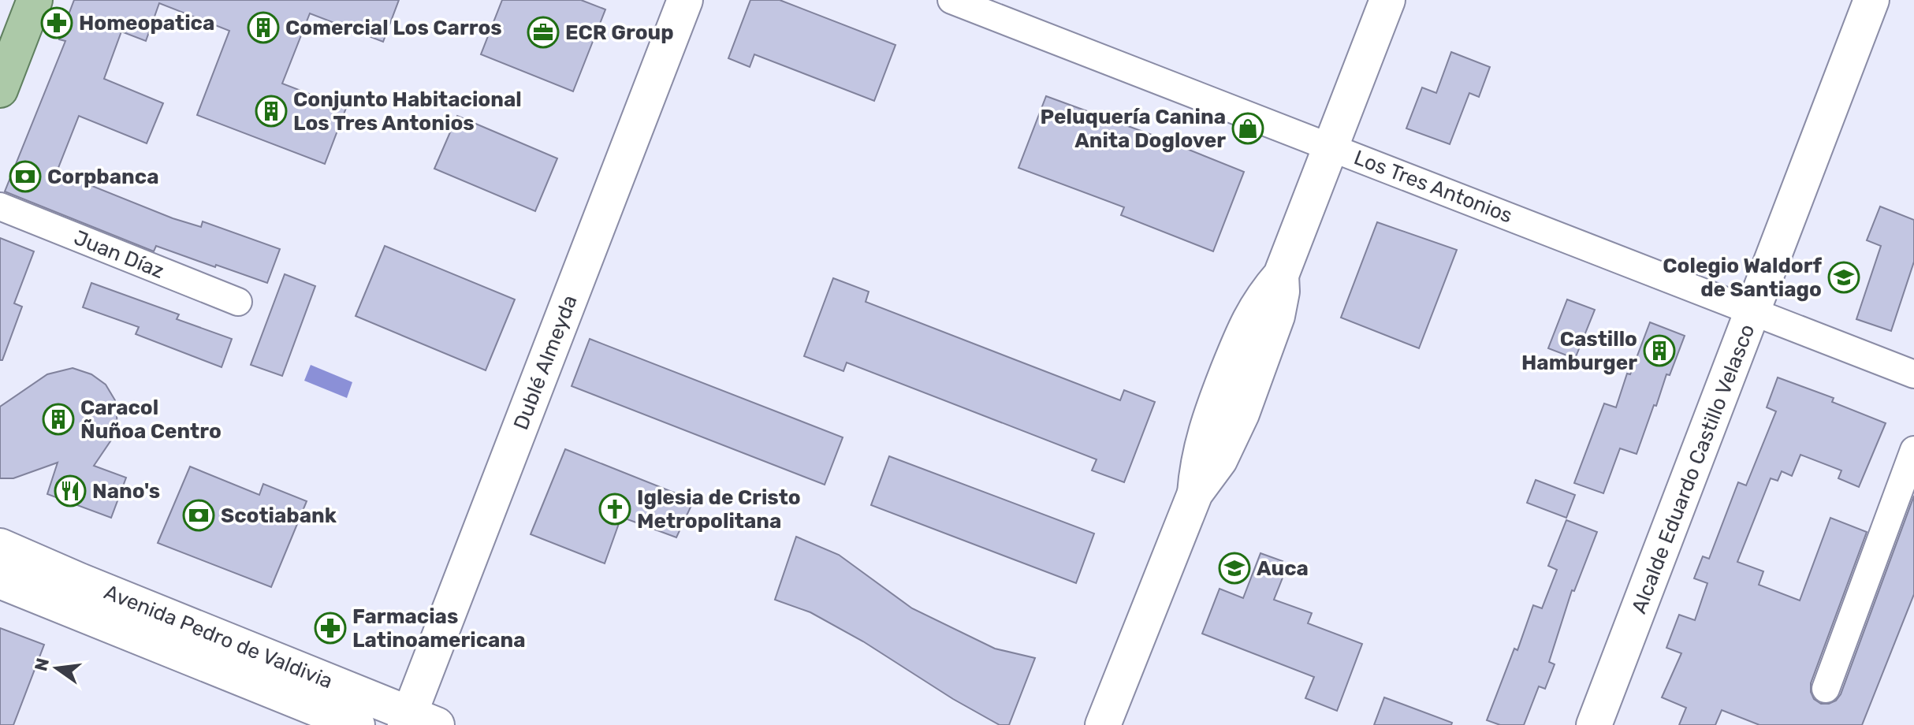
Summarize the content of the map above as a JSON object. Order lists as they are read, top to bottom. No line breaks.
{"streets":{"main road":["Dublé Almeyda","Alcalde Eduardo Castillo Velasco","Avenida Pedro de Valdivia"],"street":["Los Tres Antonios","Juan Díaz"]},"crossings":[["Los Tres Antonios","Alcalde Eduardo Castillo Velasco"],["Dublé Almeyda","Avenida Pedro de Valdivia"]],"places":{"pharmacy":["Homeopatica","Farmacias Latinoamericana"],"building":["Comercial Los Carros","Conjunto Habitacional Los Tres Antonios","Castillo Hamburger","Caracol Ñuñoa Centro"],"office":["ECR Group"],"shop":["Peluquería Canina Anita Doglover"],"bank":["Corpbanca","Scotiabank"],"school or university":["Colegio Waldorf de Santiago","Auca"],"restaurant":["Nano's"],"church":["Iglesia de Cristo Metropolitana"]},"north":"left"}
